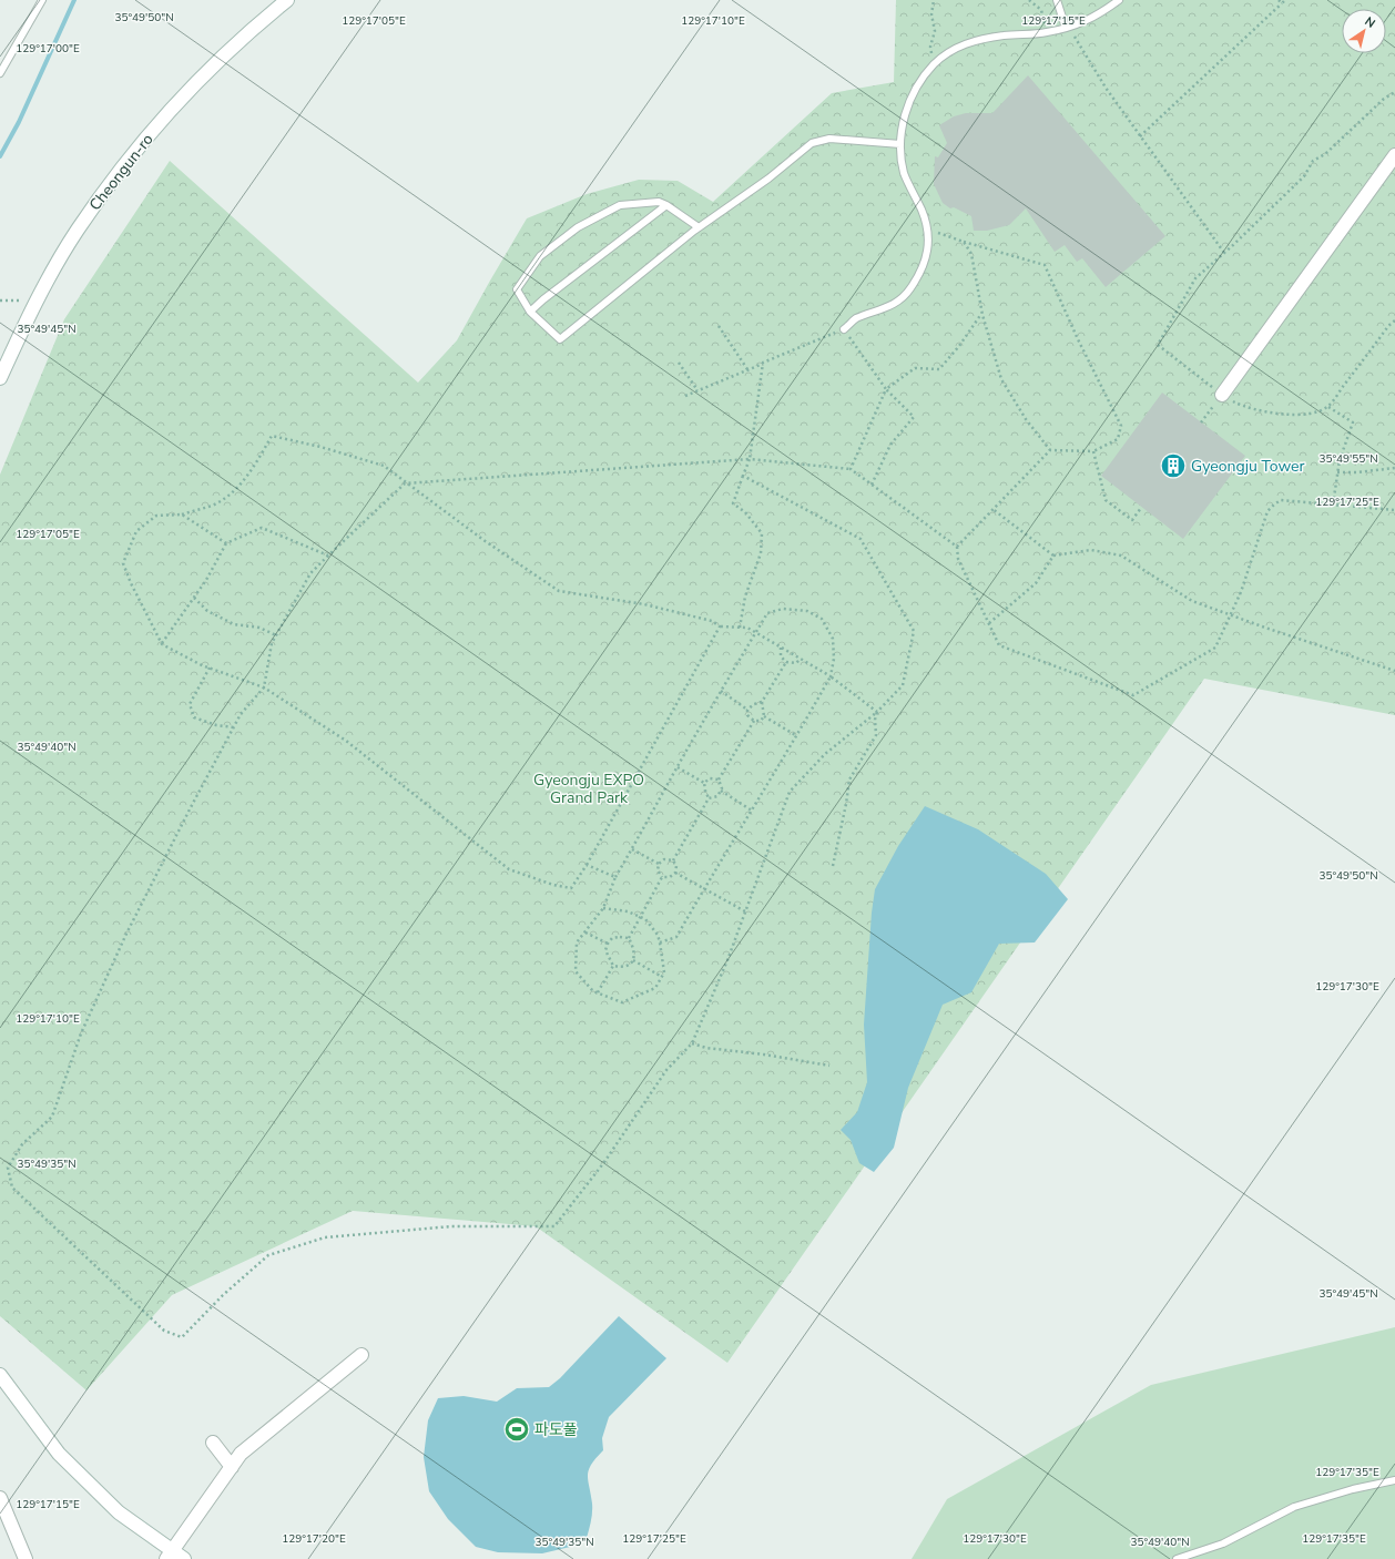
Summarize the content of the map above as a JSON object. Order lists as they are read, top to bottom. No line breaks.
{"streets":{"street":["Cheongun-ro"]},"parks":["Gyeongju EXPO Grand Park"],"places":{"building":["Gyeongju Tower"],"sports":["파도풀"]},"north":"top right","coordinates":["35°49'50\"N","129°17'05\"E","129°17'10\"E","129°17'15\"E","129°17'00\"E","35°49'45\"N","35°49'55\"N","129°17'25\"E","35°49'40\"N","129°17'30\"E","35°49'35\"N","129°17'35\"E","129°17'20\"E"]}
